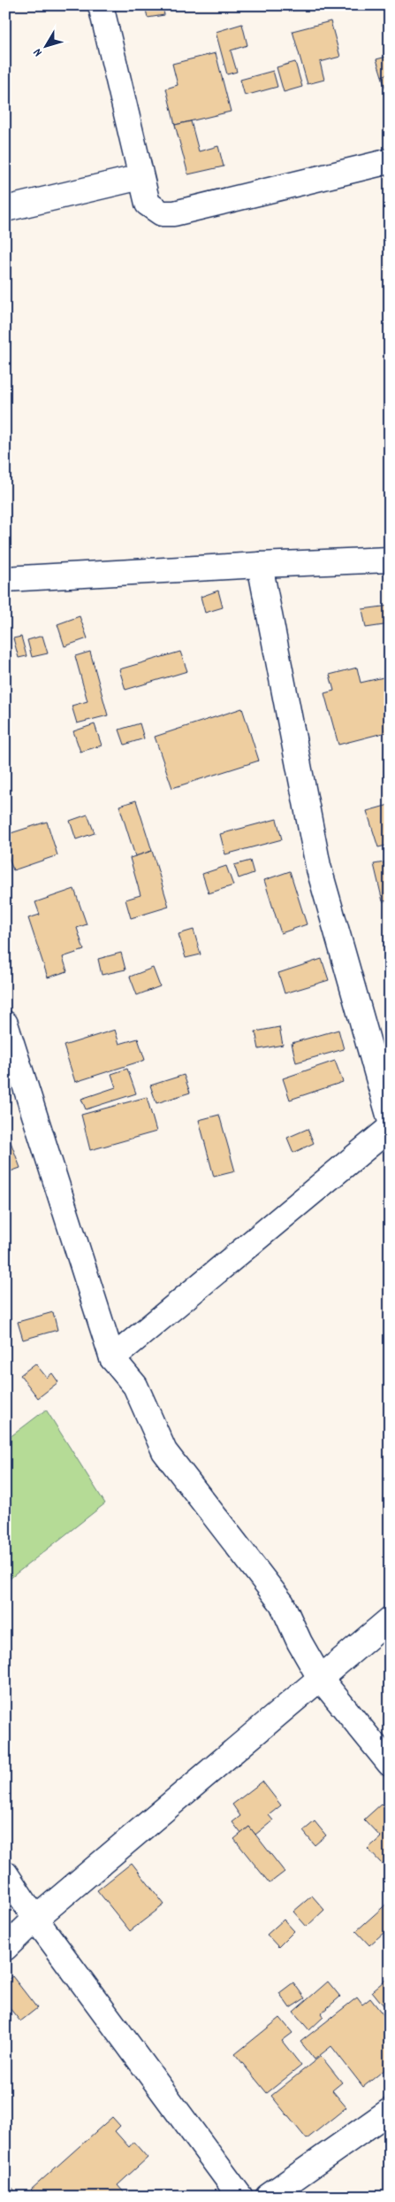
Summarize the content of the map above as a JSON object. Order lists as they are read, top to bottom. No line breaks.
{"north":"bottom left"}
